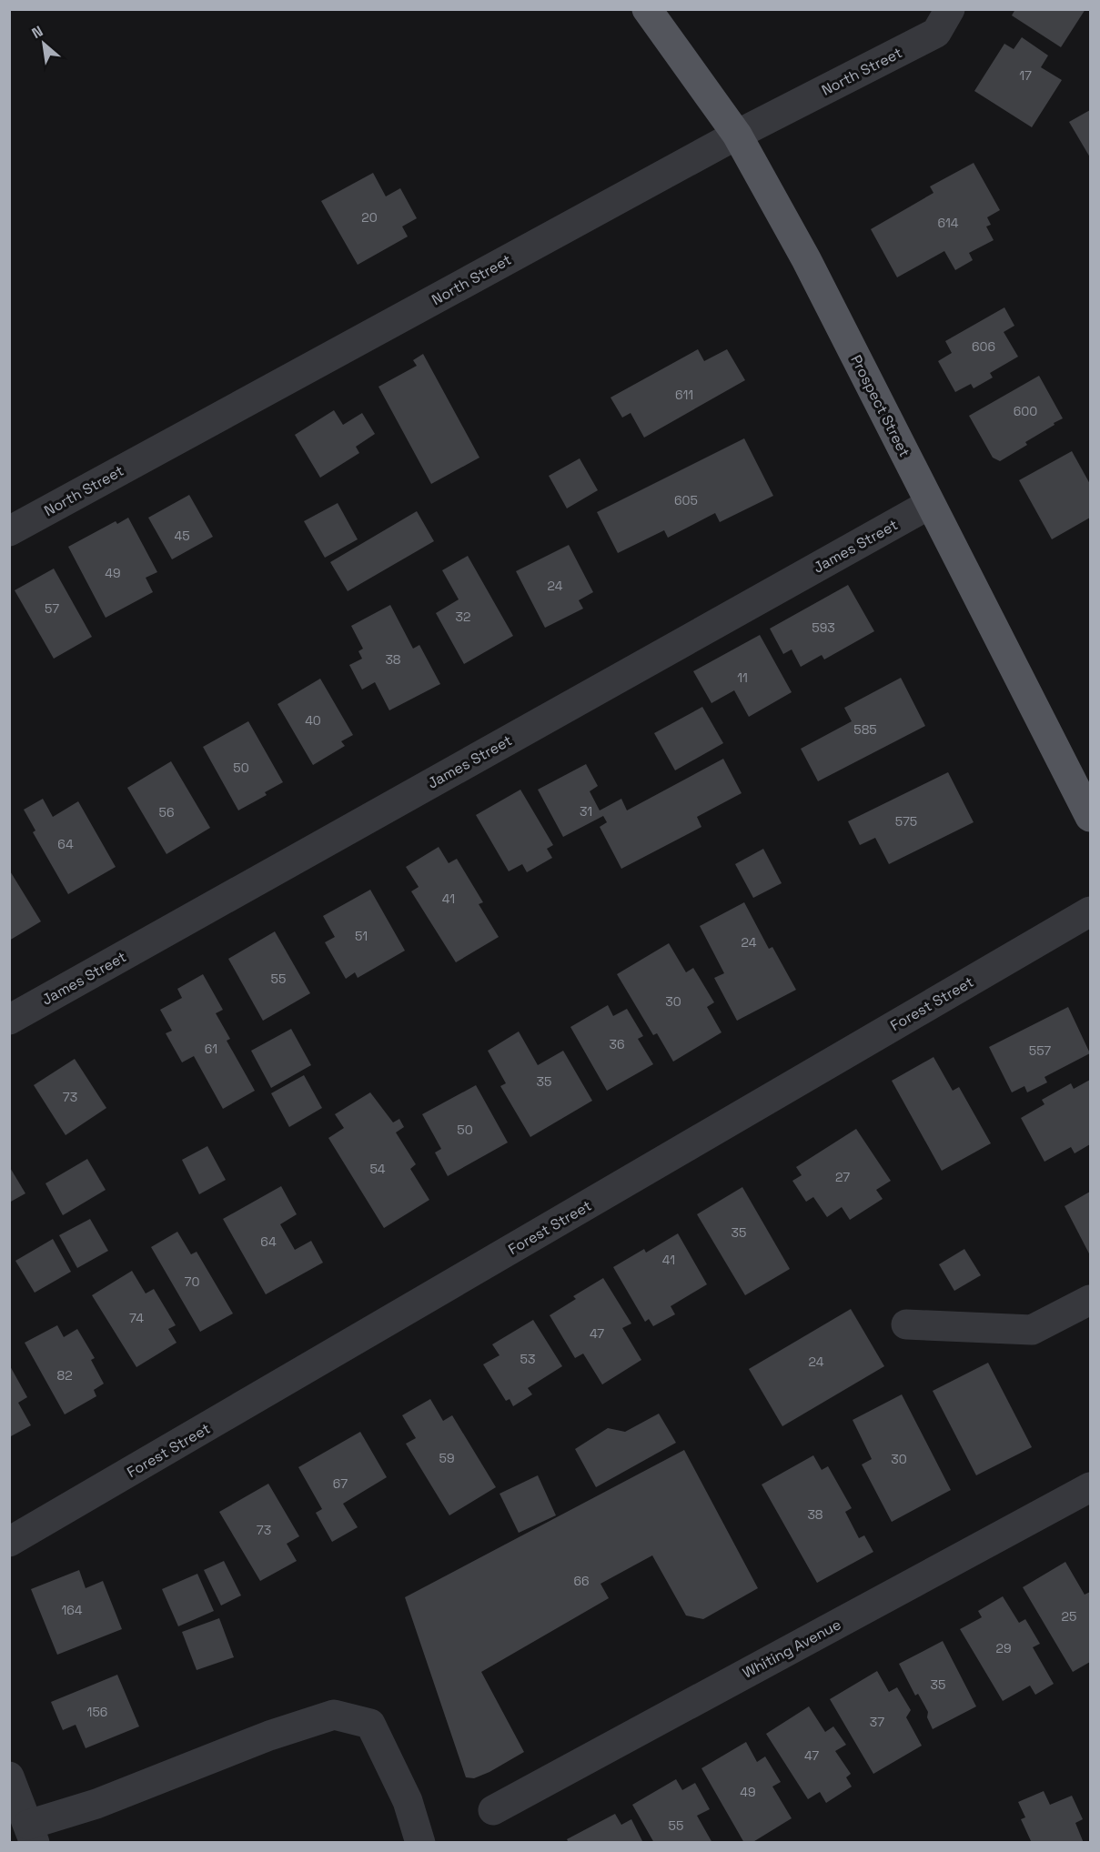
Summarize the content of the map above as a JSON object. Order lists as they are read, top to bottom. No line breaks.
{"streets":{"main road":["Prospect Street"],"street":["North Street","James Street","Forest Street","Whiting Avenue"]},"crossings":[["North Street","Prospect Street"],["Prospect Street","James Street"]],"house_numbers":["17","20","614","606","611","600","605","45","49","24","57","32","593","38","11","40","585","50","31","56","575","64","41","51","24","55","30","36","61","557","35","73","50","54","27","35","64","41","70","74","47","53","24","82","59","30","67","38","73","66","164","25","29","35","156","37","47","49","55"],"north":"top left"}
